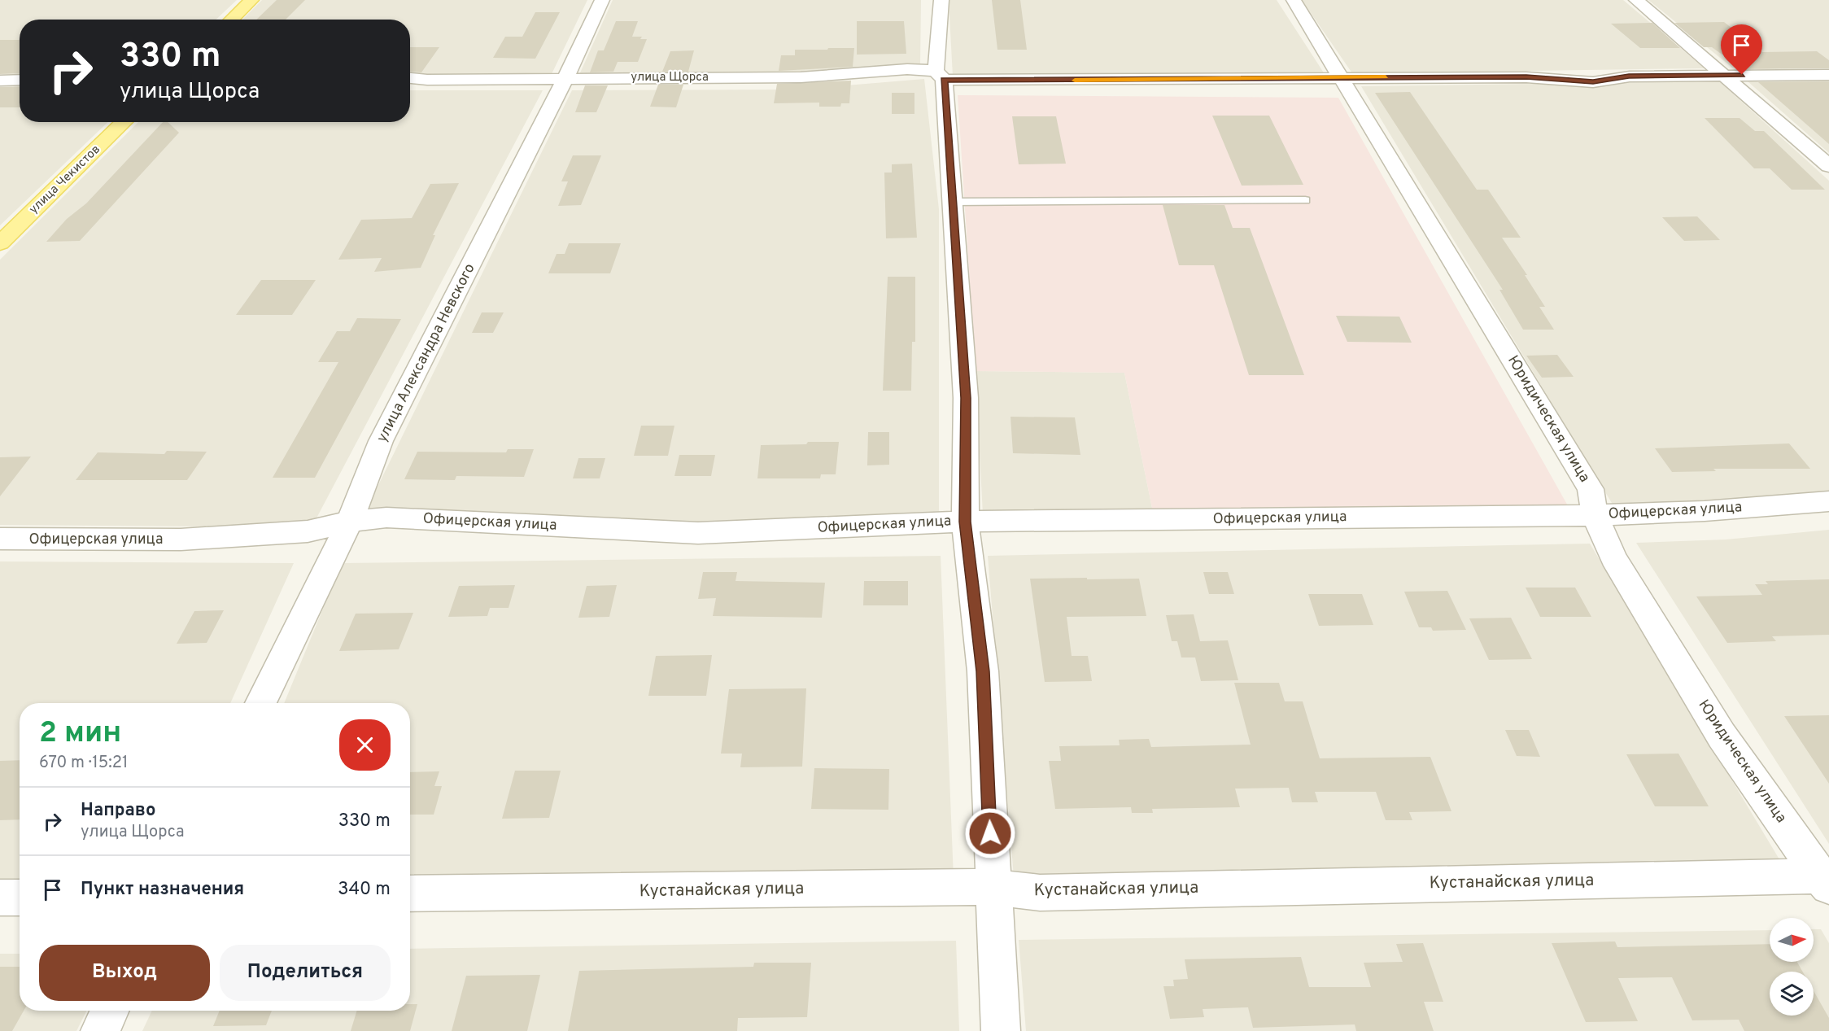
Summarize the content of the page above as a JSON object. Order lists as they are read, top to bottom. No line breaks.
{"streets":{"main road":["улица Чекистов"],"street":["улица Щорса","улица Александра Невского","Юридическая улица","Офицерская улица","Кустанайская улица"]},"crossings":[["улица Щорса","улица Александра Невского"],["улица Щорса","Юридическая улица"],["улица Александра Невского","Офицерская улица"],["Юридическая улица","Офицерская улица"],["Юридическая улица","Кустанайская улица"]],"north":"right","page":{"turn":["330 m","улица Щорса"],"heading":["2 мин","670 m · 15:21"],"list":[{"name":"Направо","note":"улица Щорса","value":"330 m"},{"name":"Пункт назначения","value":"340 m"}],"buttons":["Выход","Поделиться"]}}
